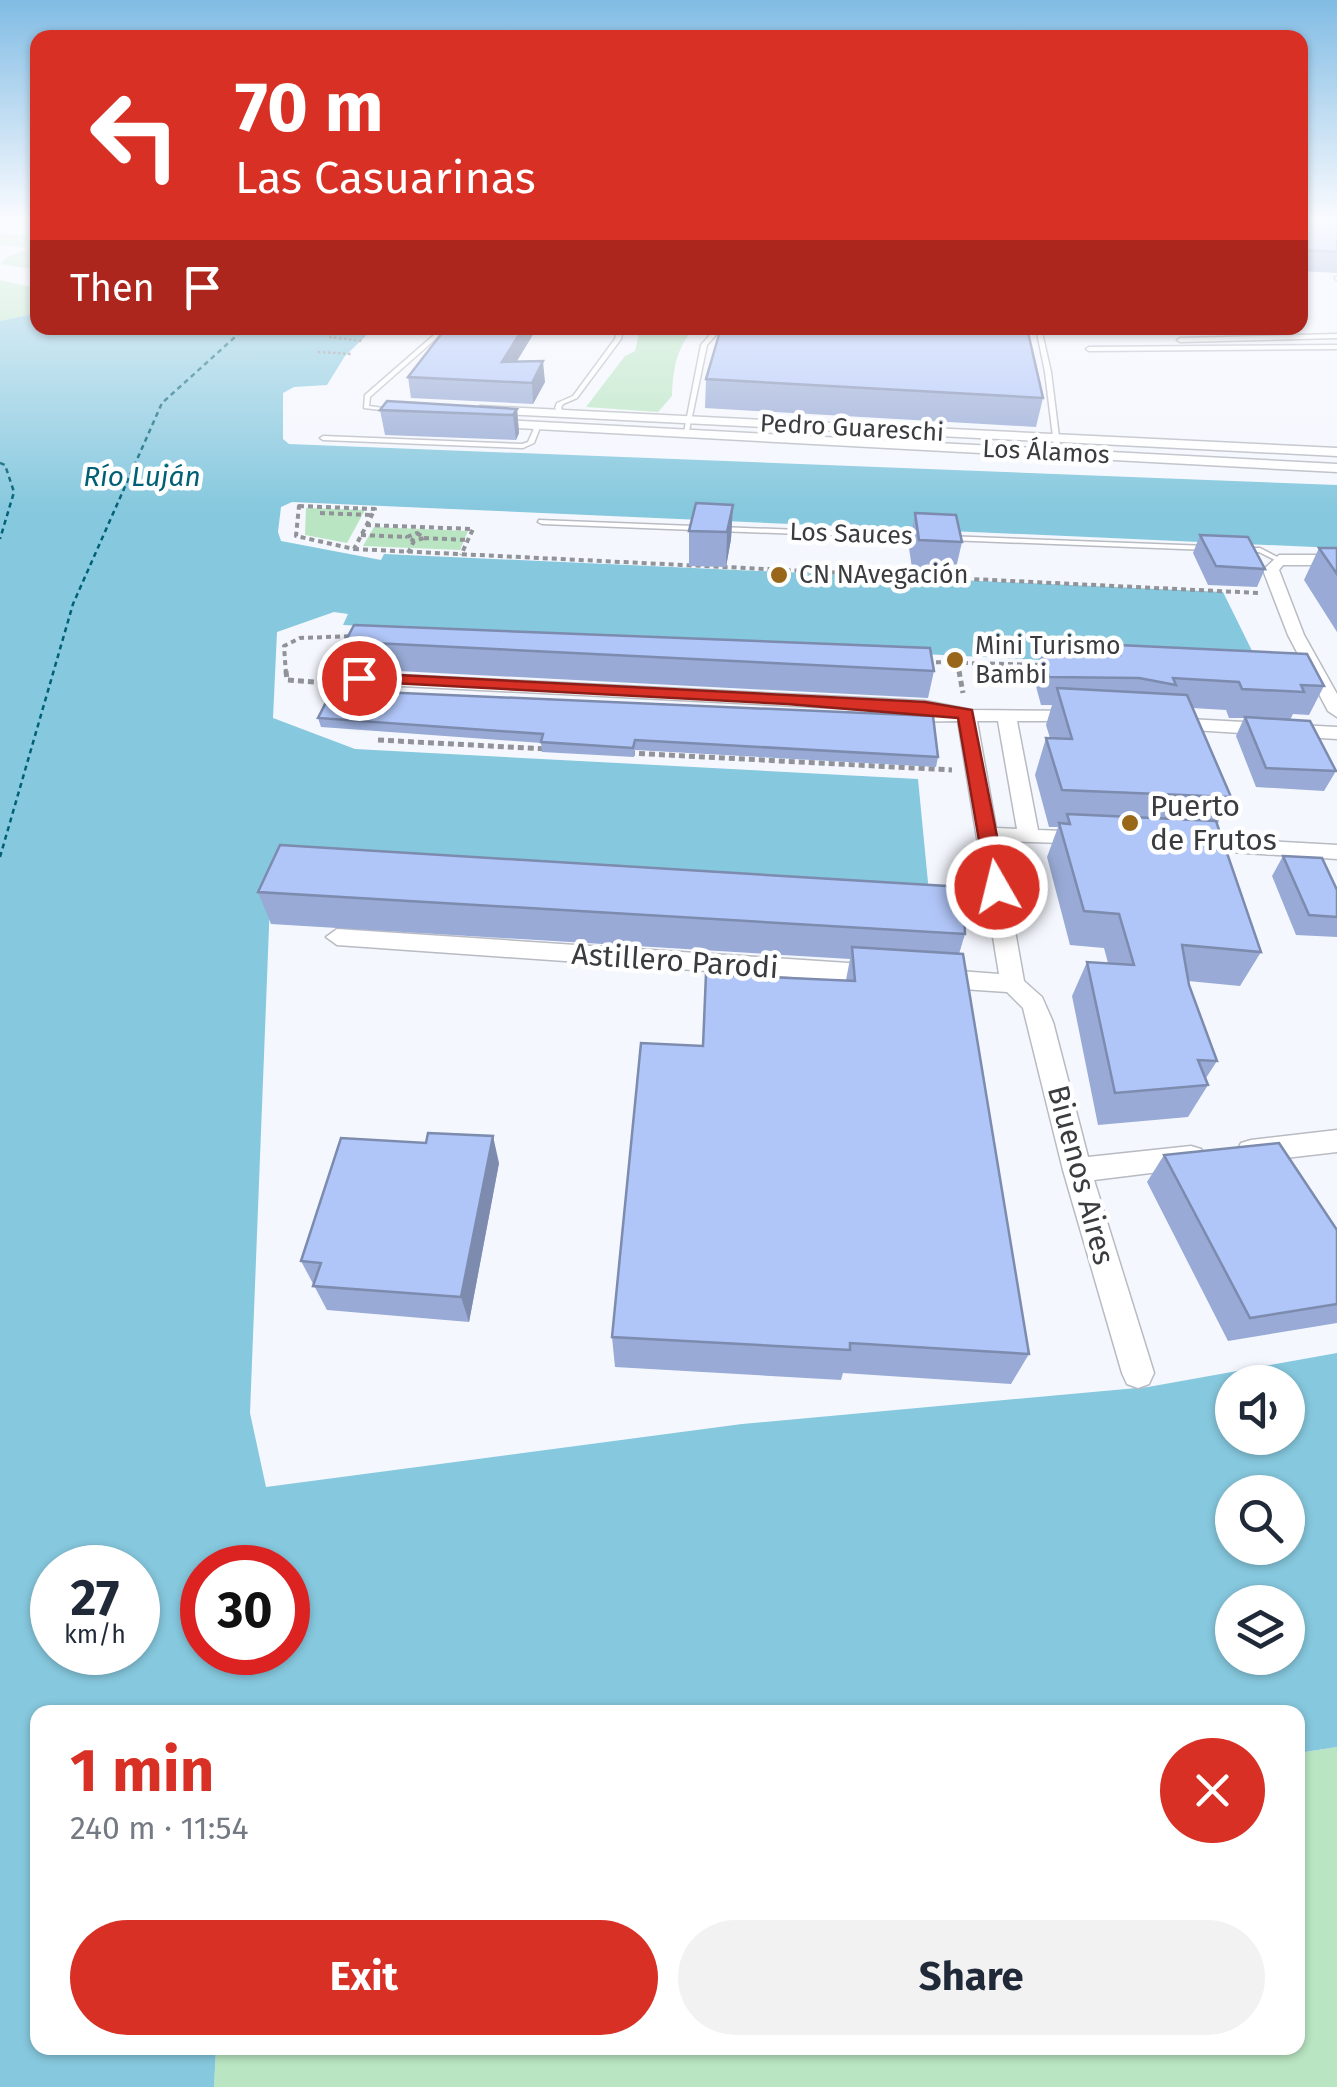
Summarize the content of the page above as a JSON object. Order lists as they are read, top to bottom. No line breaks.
{"streets":{"street":["Los Álamos","Los Sauces","Astillero Parodi","Biuenos Aires"]},"crossings":[["Astillero Parodi","Biuenos Aires"]],"water":["Río Luján"],"places":["CN NAvegación","Mini Turismo Bambi","Puerto de Frutos"],"page":{"turn":["70 m","Las Casuarinas"],"then":"Then","speed":"27 km/h","limit":"30","heading":["1 min","240 m · 11:54"],"buttons":["Exit","Share"]}}
